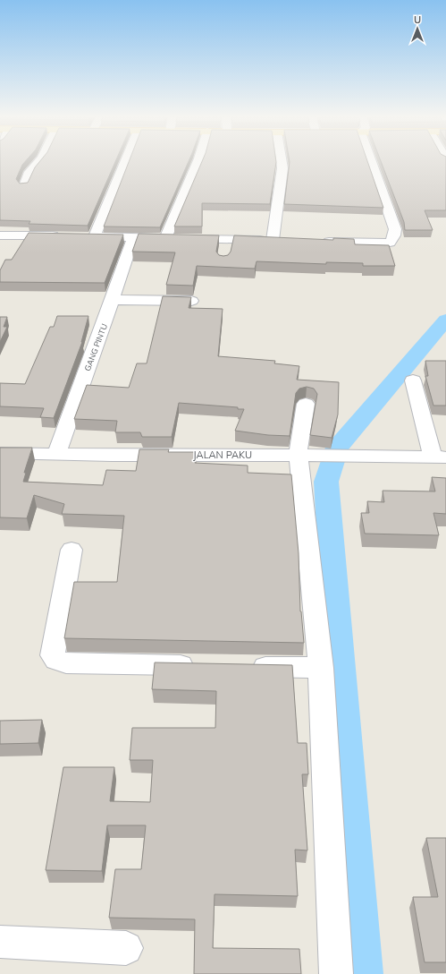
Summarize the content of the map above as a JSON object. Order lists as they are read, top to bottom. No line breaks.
{"streets":{"street":["GANG PINTU","JALAN PAKU"]},"crossings":[["GANG PINTU","JALAN PAKU"]],"north":"top"}
